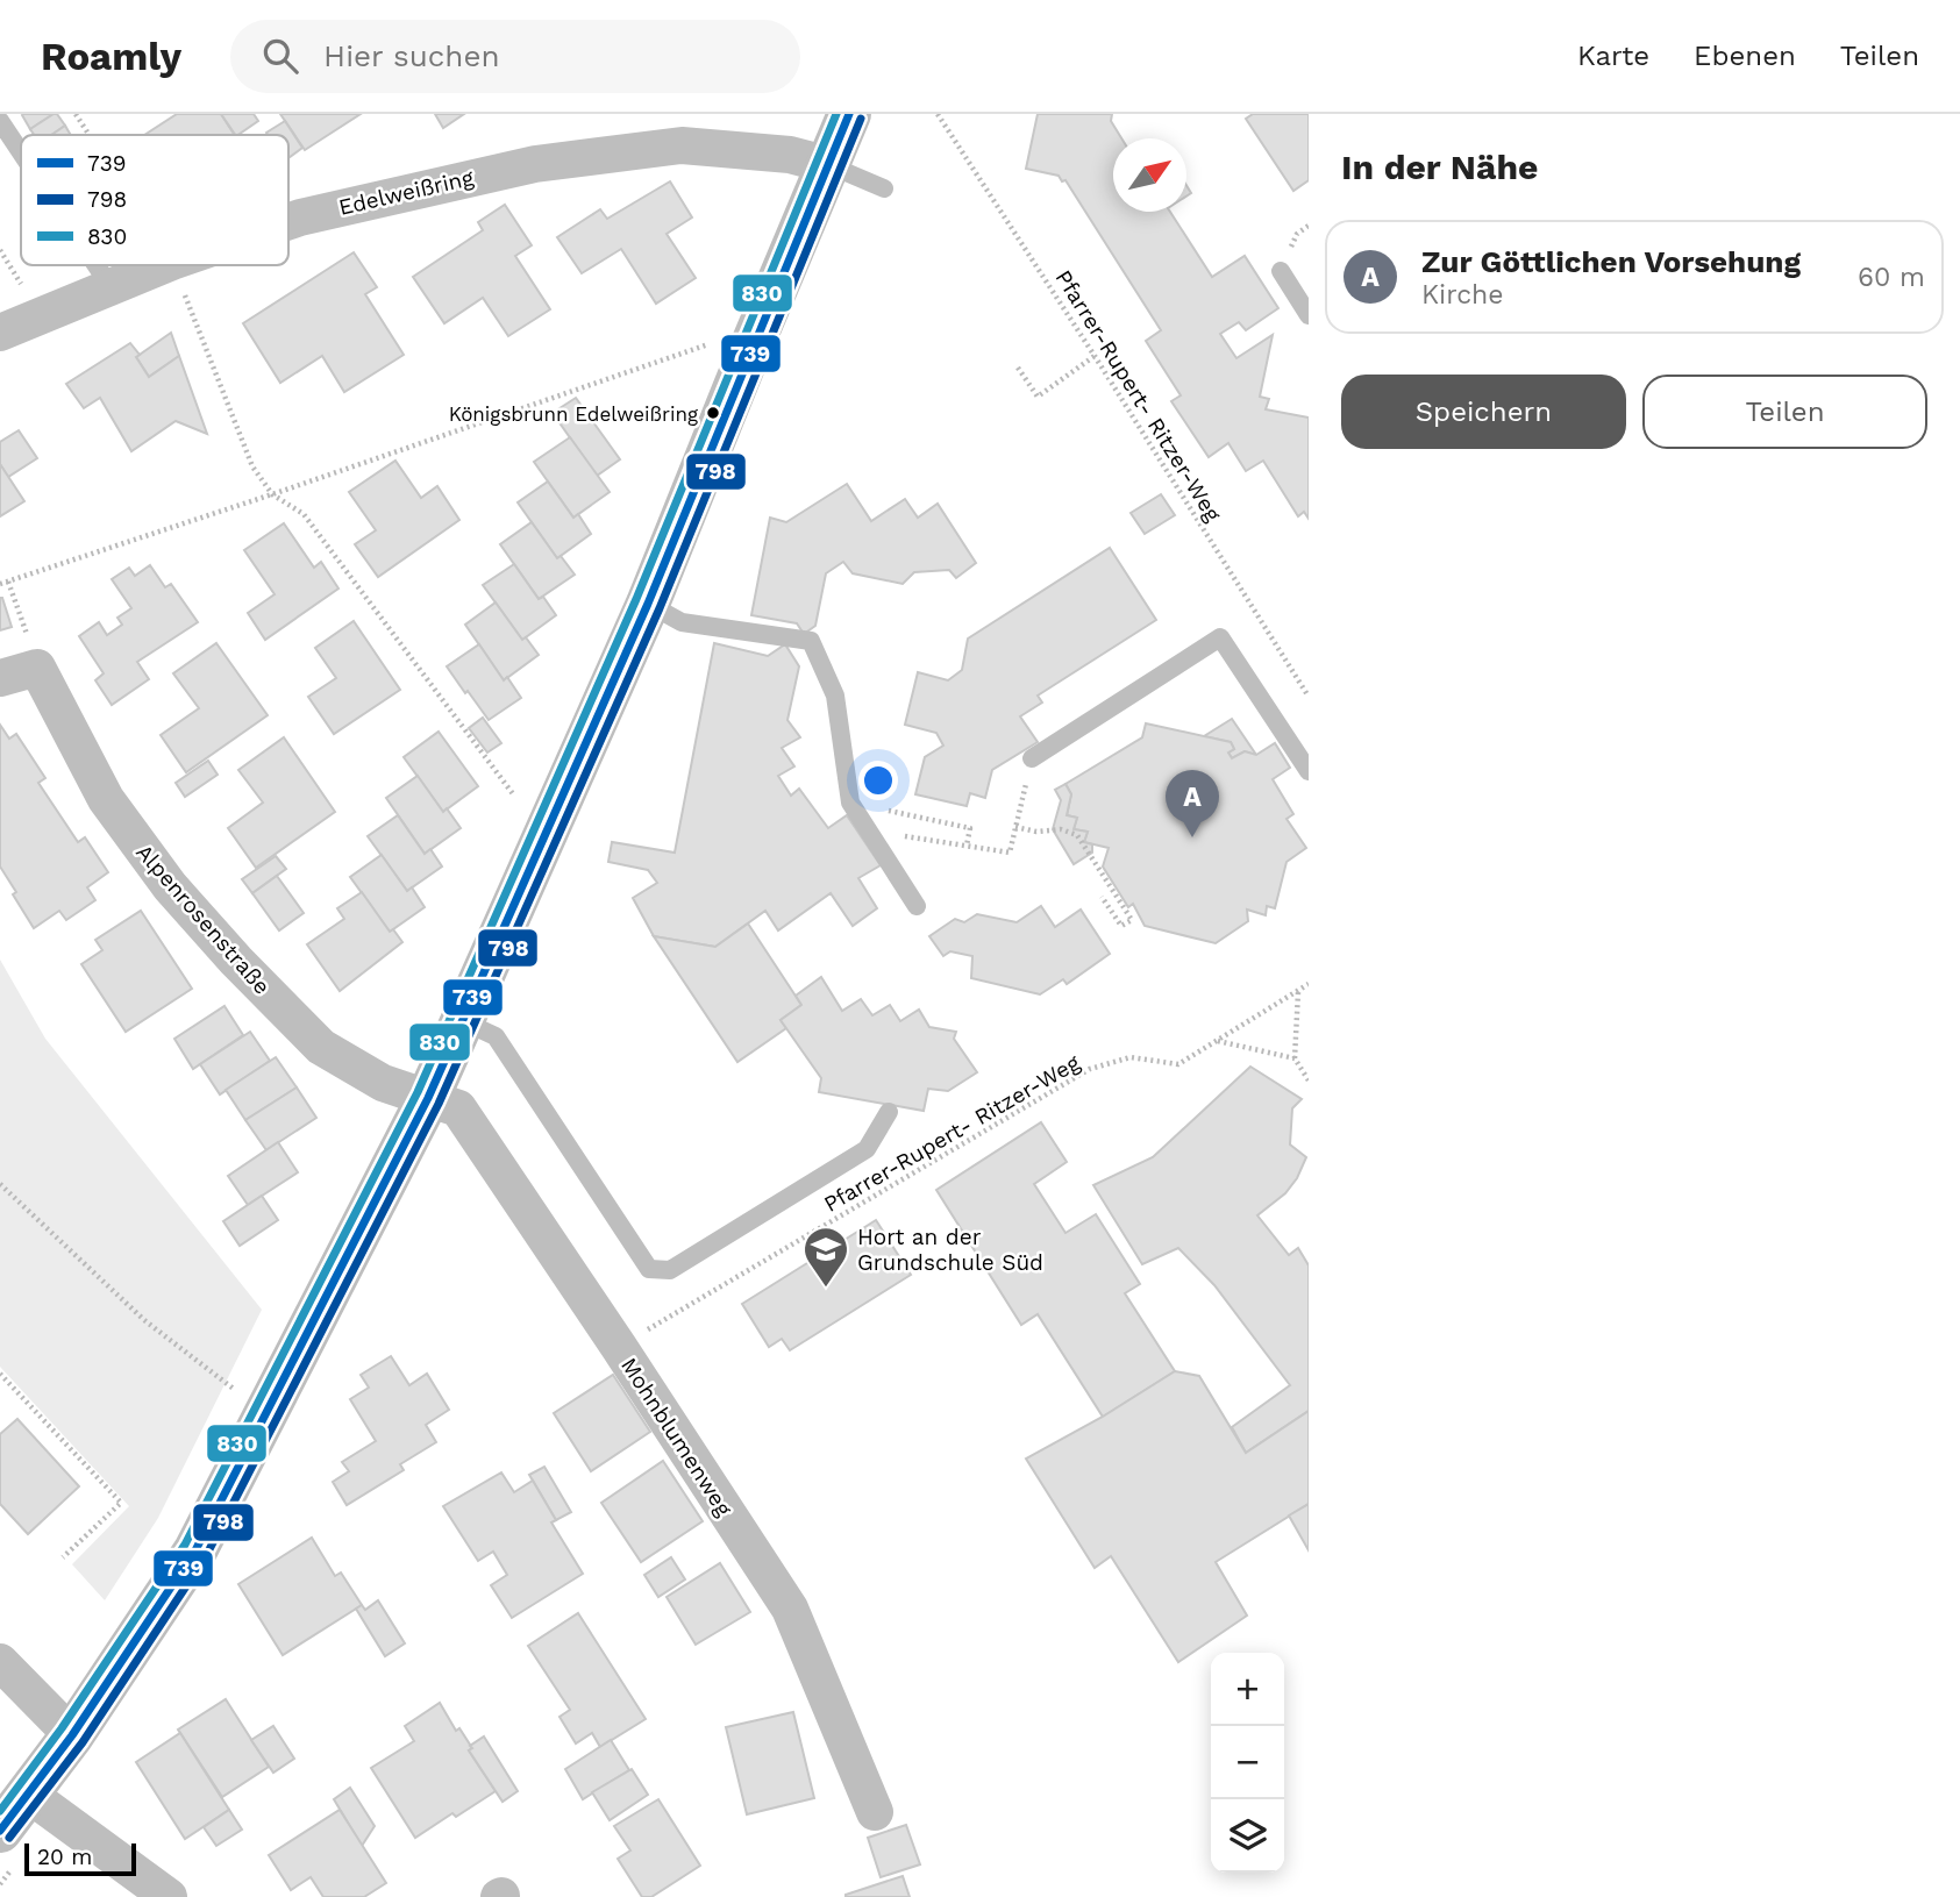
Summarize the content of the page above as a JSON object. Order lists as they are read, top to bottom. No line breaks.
{"streets":{"street":["Edelweißring","Alpenrosenstraße","Mohnblumenweg"],"path":["Pfarrer-Rupert- Ritzer-Weg"]},"crossings":[["Pfarrer-Rupert- Ritzer-Weg","Mohnblumenweg"],["Alpenrosenstraße","Mohnblumenweg"]],"places":{"other":["Königsbrunn Edelweißring"],"school or university":["Hort an der Grundschule Süd"]},"lines":["transit line 739","transit line 830","transit line 798"],"legend":["739","798","830"],"scale_bar":"20 m","north":"top right","page":{"header":"Roamly","search":"Hier suchen","nav":["Karte","Ebenen","Teilen"],"heading":"In der Nähe","list":[{"mark":"A","name":"Zur Göttlichen Vorsehung","note":"Kirche","value":"60 m"}],"buttons":["Speichern","Teilen"],"pins":"A","map_buttons":["+","−"],"scale":"20 m"}}
